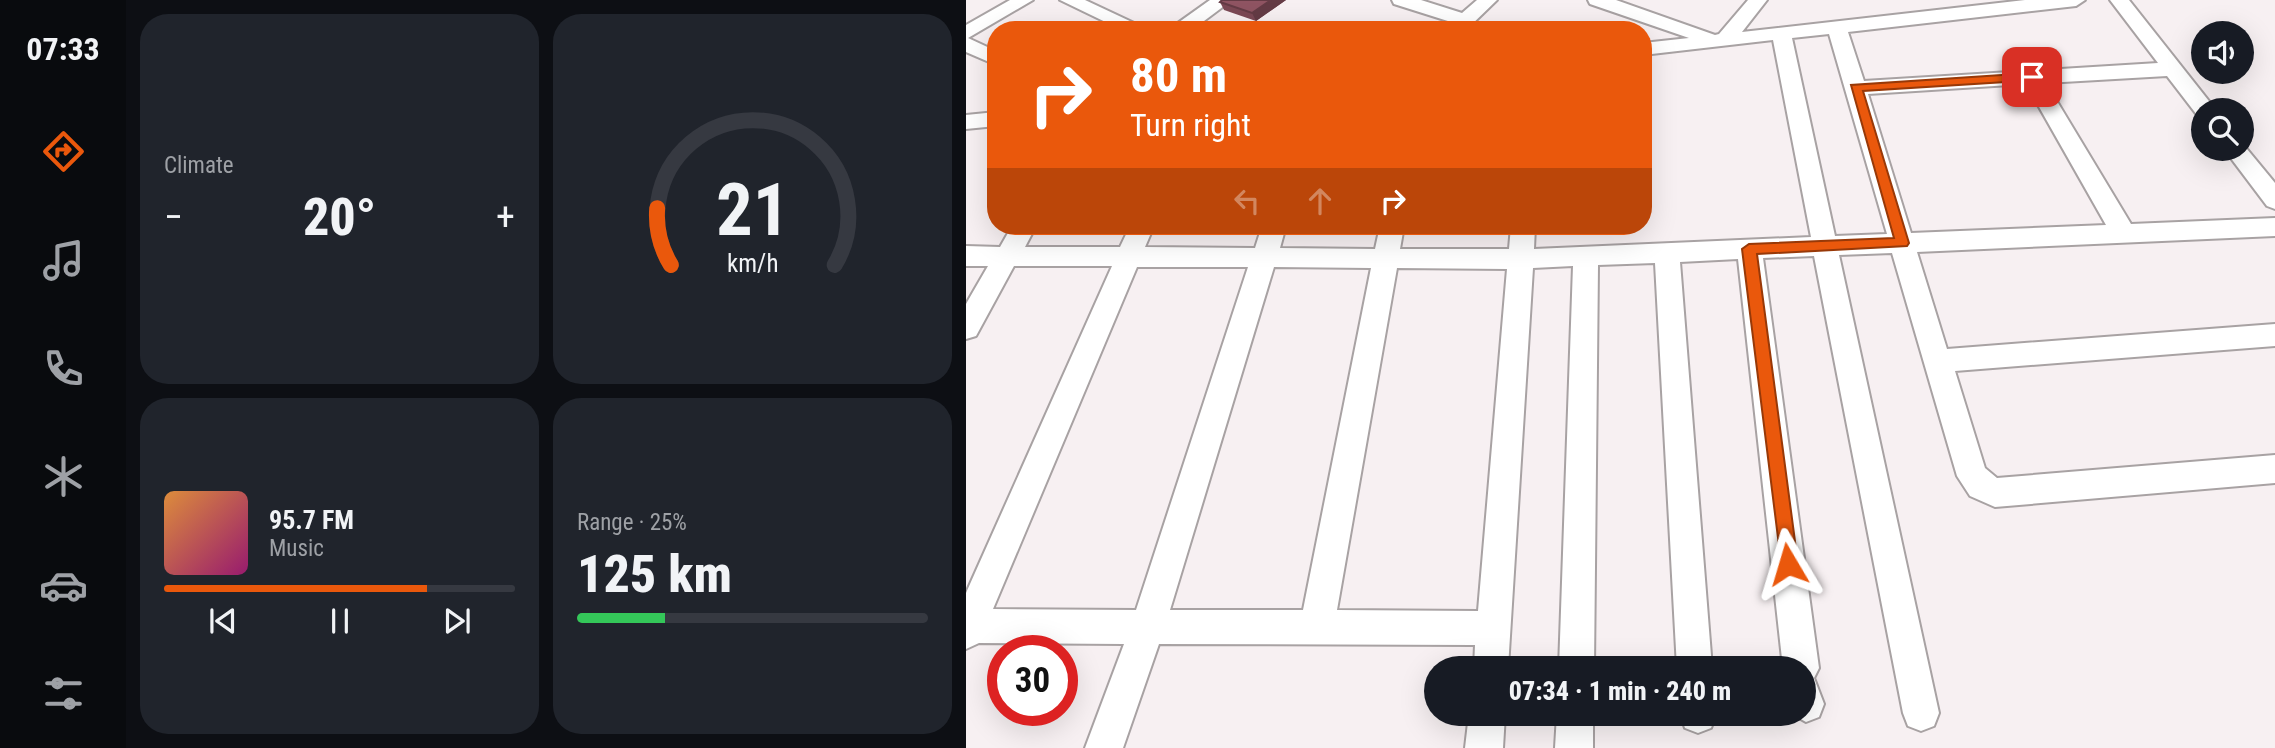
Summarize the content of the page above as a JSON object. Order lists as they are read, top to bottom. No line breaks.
{"page":{"tabs":"07:33","tile":["Climate",["Range · 25%","125 km"]],"turn":["80 m","Turn right"],"heat":["−","20°","+"],"song":["95.7 FM","Music"],"limit":"30","trip":"07:34 · 1 min · 240 m","gauge":["21","km/h"]}}
